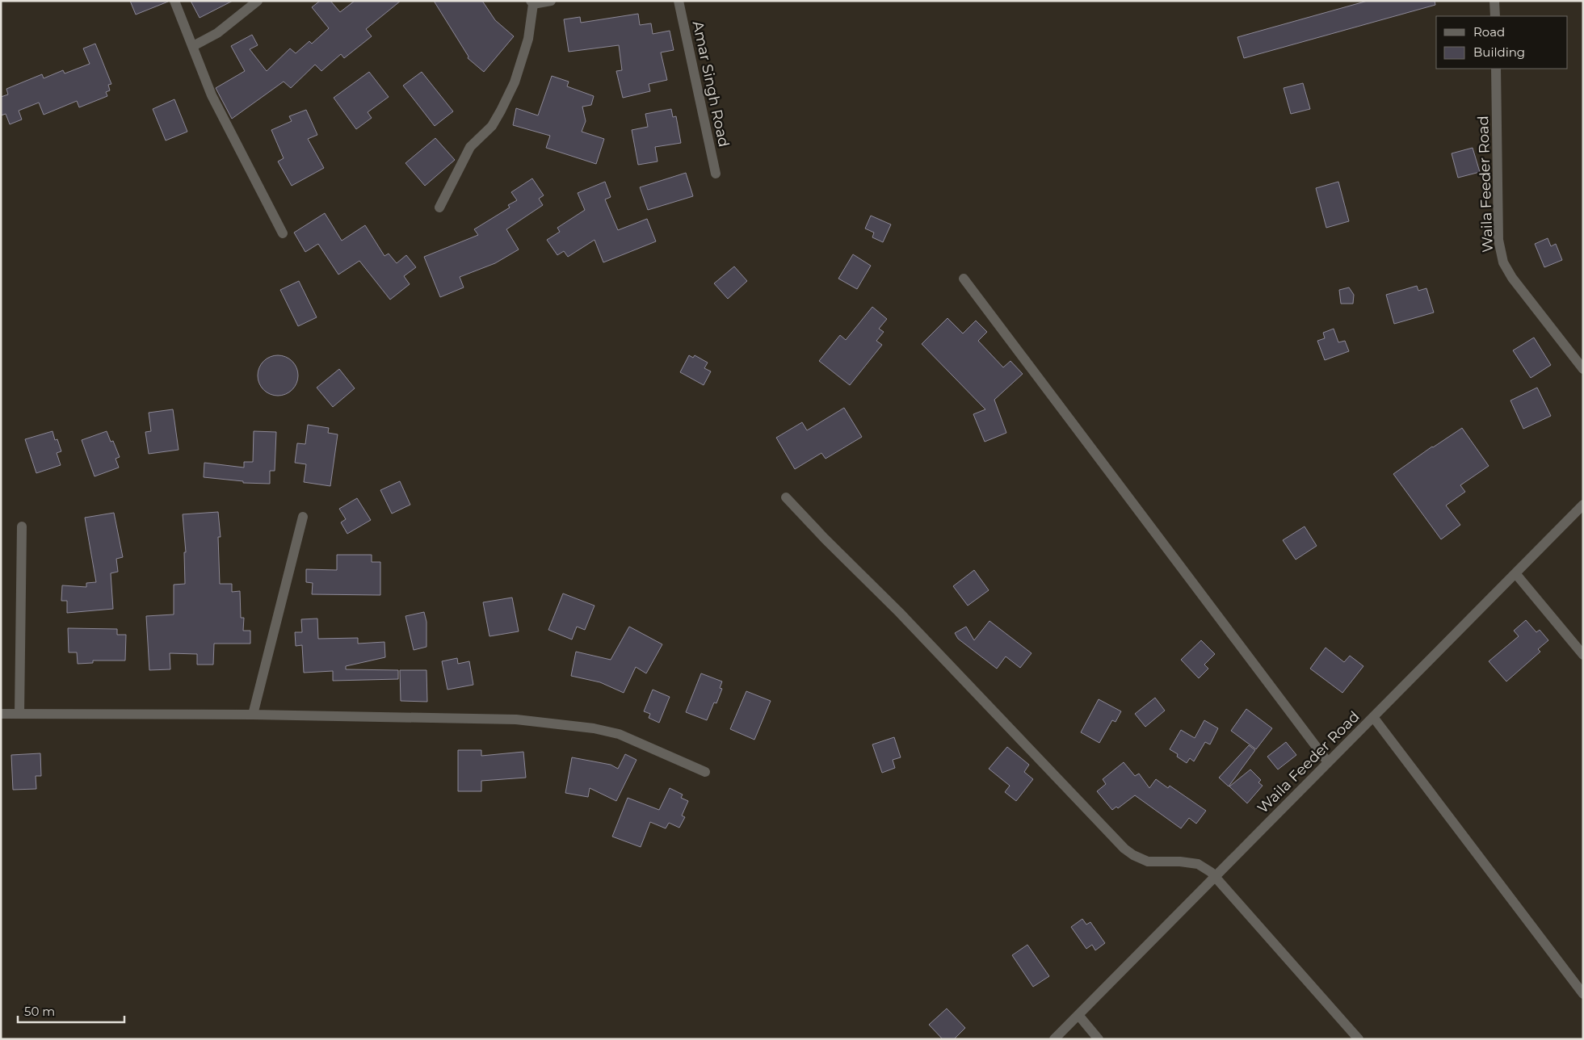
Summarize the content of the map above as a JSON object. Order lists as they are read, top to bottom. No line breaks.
{"streets":{"street":["Amar Singh Road","Waila Feeder Road"]},"legend":["Road","Building"],"scale_bar":"50 m"}
